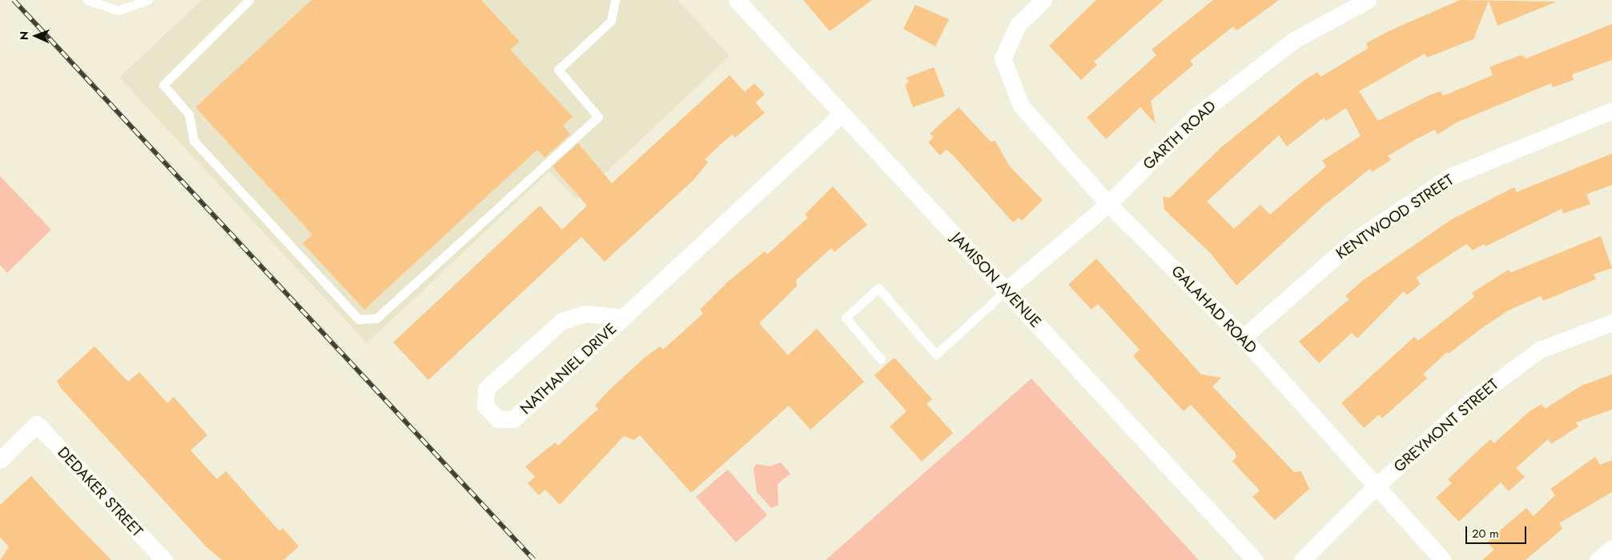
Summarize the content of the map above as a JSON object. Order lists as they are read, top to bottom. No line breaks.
{"streets":{"street":["GARTH ROAD","KENTWOOD STREET","JAMISON AVENUE","GALAHAD ROAD","NATHANIEL DRIVE","GREYMONT STREET","DEDAKER STREET"]},"crossings":[["GARTH ROAD","JAMISON AVENUE"],["GARTH ROAD","GALAHAD ROAD"],["KENTWOOD STREET","GALAHAD ROAD"],["JAMISON AVENUE","NATHANIEL DRIVE"],["GALAHAD ROAD","GREYMONT STREET"]],"scale_bar":"20 m","north":"left"}
